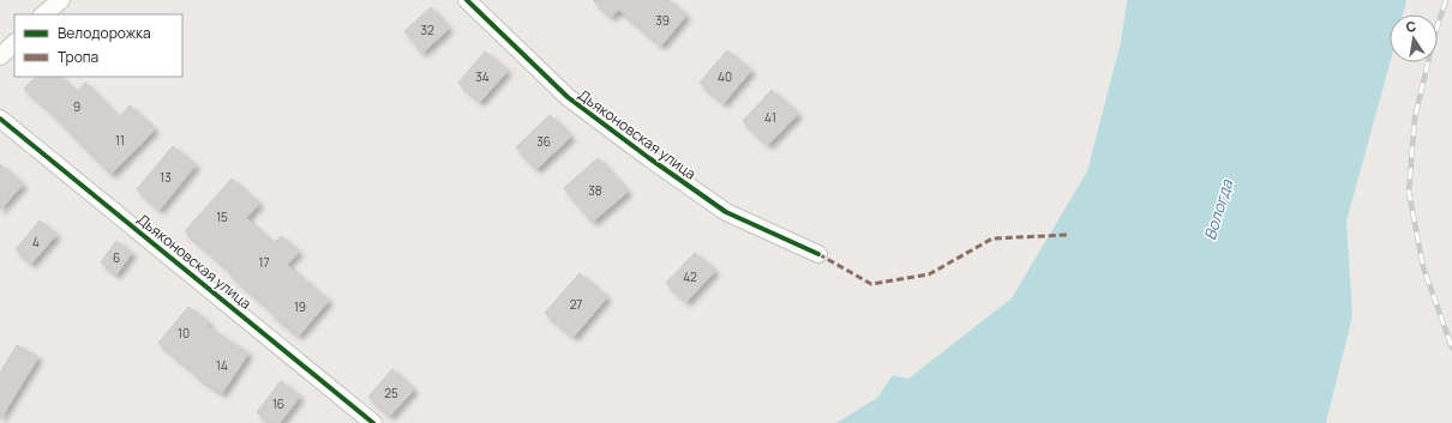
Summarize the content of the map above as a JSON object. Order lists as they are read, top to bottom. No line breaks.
{"streets":{"street":["Дьяконовская улица"]},"water":["Вологда"],"house_numbers":["39","32","34","40","9","41","11","36","13","38","15","4","6","17","42","27","19","10","14","25","16"],"legend":["Велодорожка","Тропа"],"north":"top"}
